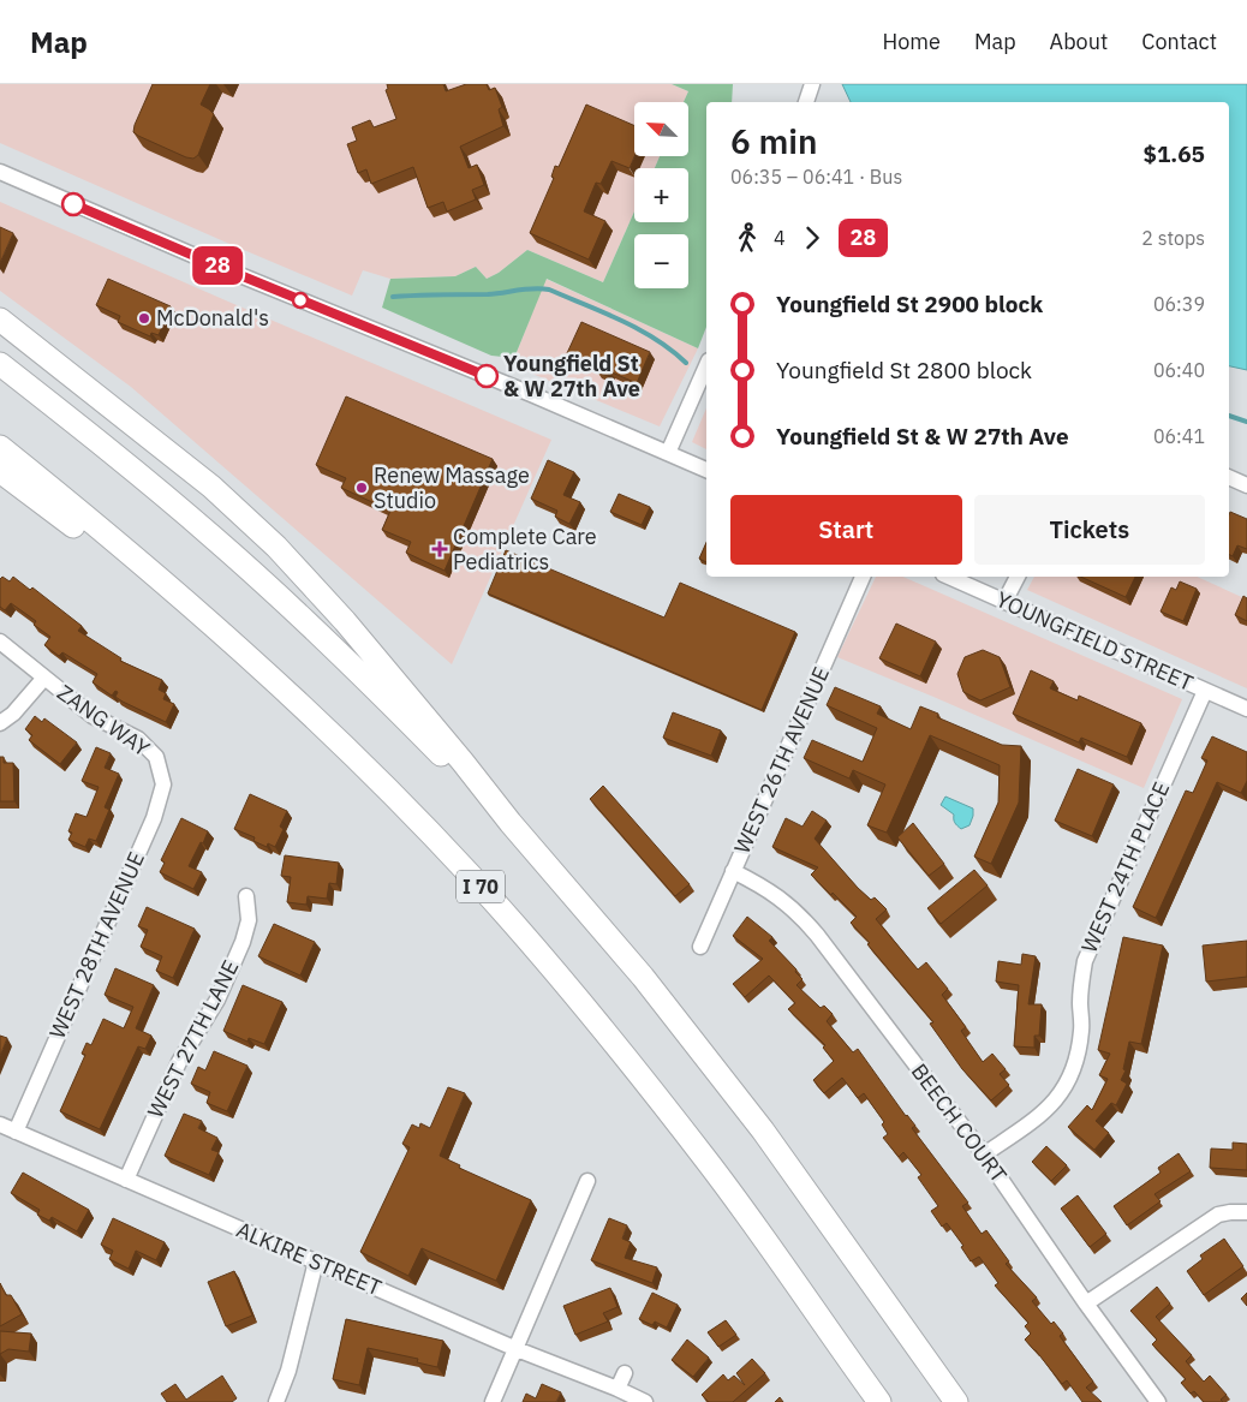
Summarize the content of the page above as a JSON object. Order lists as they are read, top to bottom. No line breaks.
{"streets":{"highway":["I 70"],"street":["YOUNGFIELD STREET","ZANG WAY","WEST 26TH AVENUE","WEST 24TH PLACE","WEST 28TH AVENUE","WEST 27TH LANE","BEECH COURT","ALKIRE STREET"]},"crossings":[["YOUNGFIELD STREET","WEST 24TH PLACE"],["ZANG WAY","WEST 28TH AVENUE"],["WEST 26TH AVENUE","BEECH COURT"],["WEST 24TH PLACE","BEECH COURT"],["WEST 28TH AVENUE","ALKIRE STREET"],["WEST 27TH LANE","ALKIRE STREET"]],"places":{"other":["McDonald's","Youngfield St & W 27th Ave","Renew Massage Studio"],"health":["Complete Care Pediatrics"]},"lines":["bus line 28"],"north":"top left","page":{"header":"Map","nav":["Home","Map","About","Contact"],"on_map":"28","map_buttons":["+","−"],"heading":["6 min","06:35 – 06:41 · Bus","$1.65"],"legs":["4","28","2 stops"],"list":[{"name":"Youngfield St 2900 block","value":"06:39"},{"name":"Youngfield St 2800 block","value":"06:40"},{"name":"Youngfield St & W 27th Ave","value":"06:41"}],"buttons":["Start","Tickets"]}}
